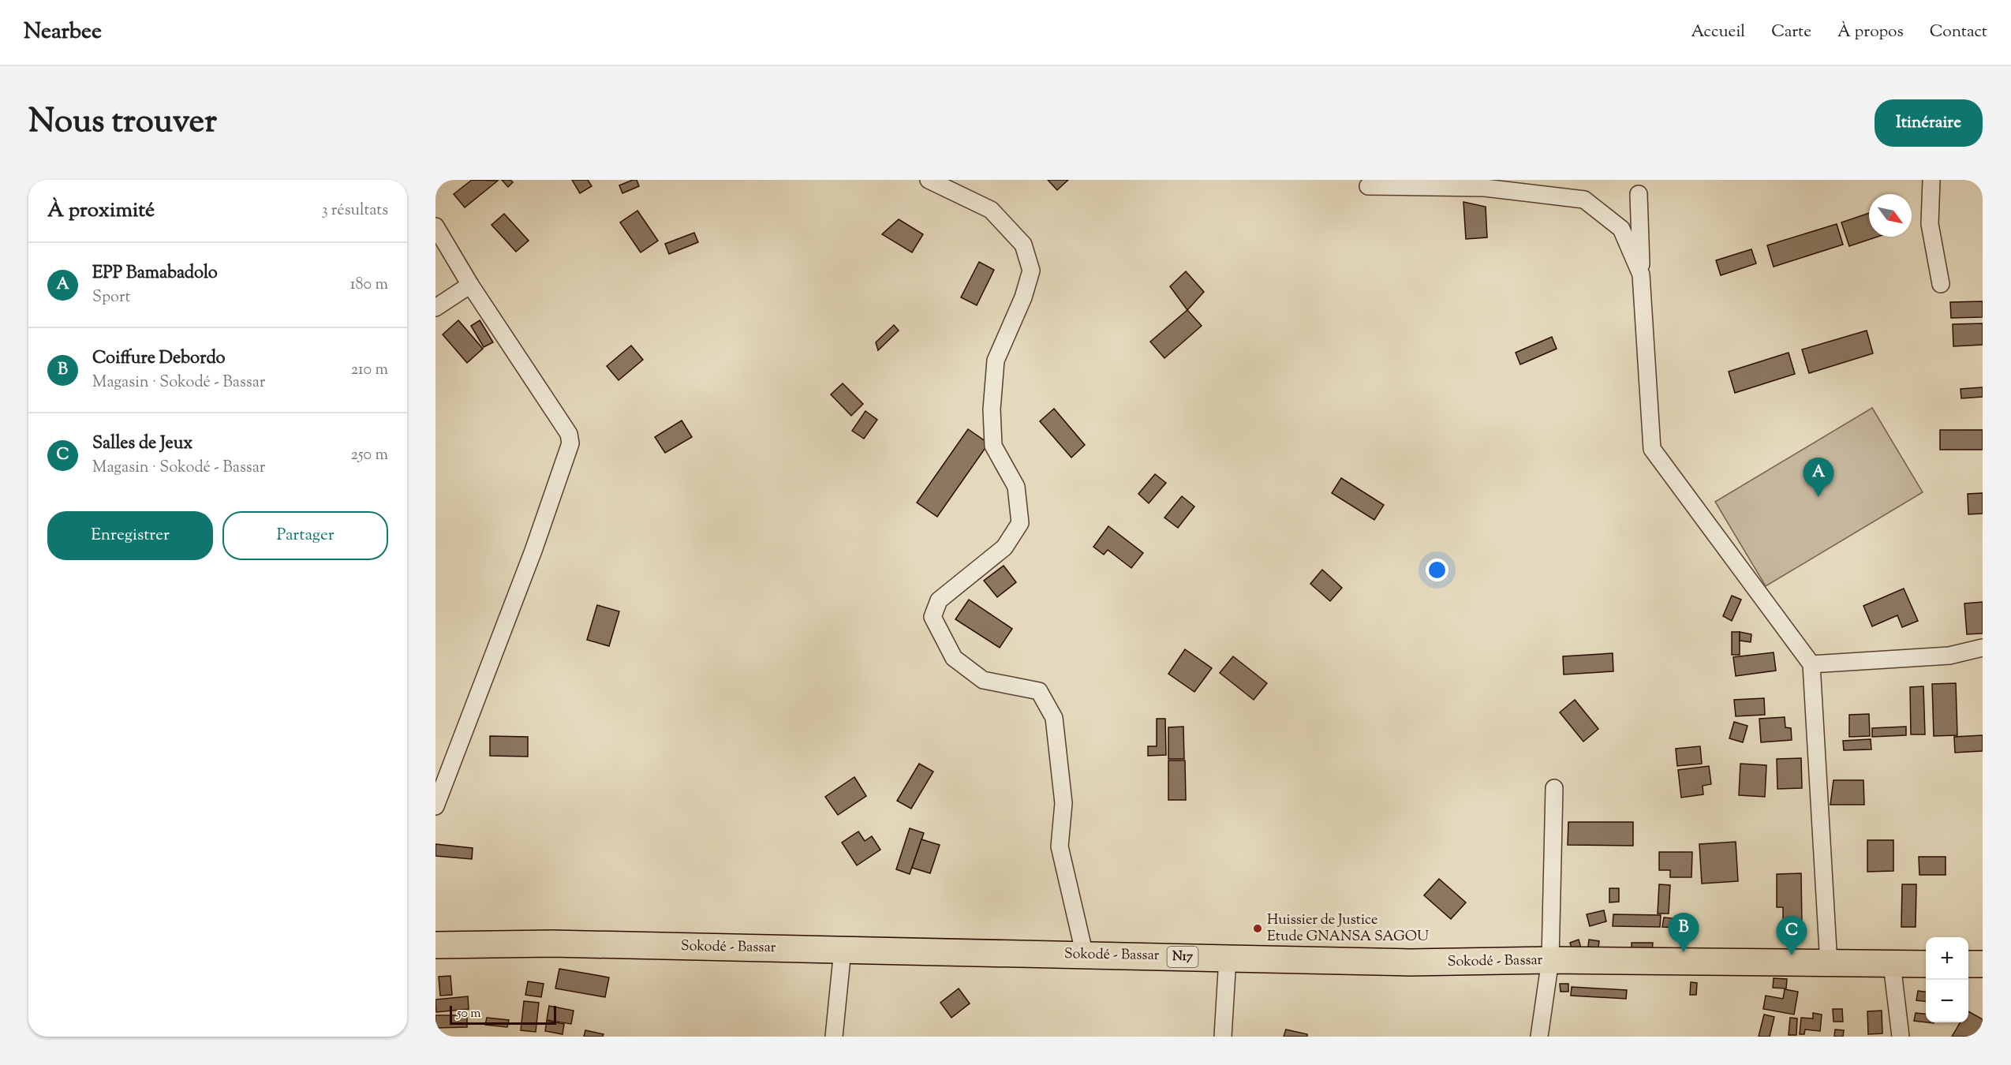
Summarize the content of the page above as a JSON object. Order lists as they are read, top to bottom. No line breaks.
{"streets":{"main road":["Sokodé - Bassar","N17"]},"places":["Huissier de Justice Etude GNANSA SAGOU"],"scale_bar":"50 m","north":"bottom right","page":{"header":"Nearbee","nav":["Accueil","Carte","À propos","Contact"],"title":"Nous trouver","buttons":["Itinéraire",["Enregistrer","Partager"]],"heading":["À proximité","3 résultats"],"list":[{"mark":"A","name":"EPP Bamabadolo","note":"Sport","value":"180 m"},{"mark":"B","name":"Coiffure Debordo","note":"Magasin · Sokodé - Bassar","value":"210 m"},{"mark":"C","name":"Salles de Jeux","note":"Magasin · Sokodé - Bassar","value":"250 m"}],"pins":["A","B","C"],"map_buttons":["+","−"],"scale":"50 m"}}
